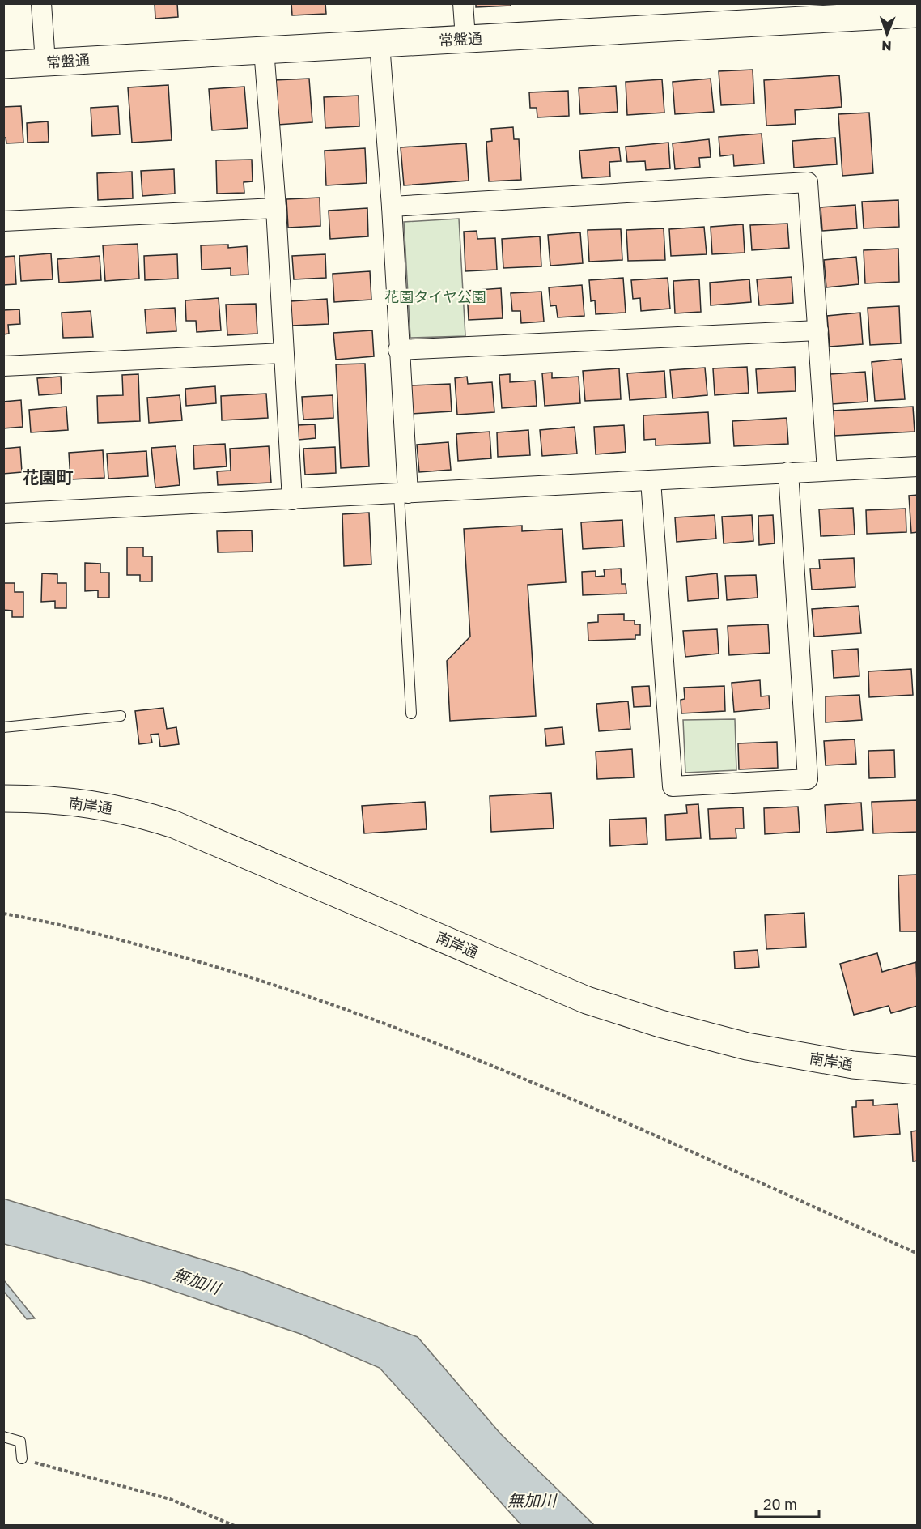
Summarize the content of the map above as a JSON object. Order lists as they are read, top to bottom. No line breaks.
{"streets":{"main road":["常盤通","南岸通"]},"districts":["花園町"],"water":["無加川"],"parks":["花園タイヤ公園"],"scale_bar":"20 m","north":"bottom"}
